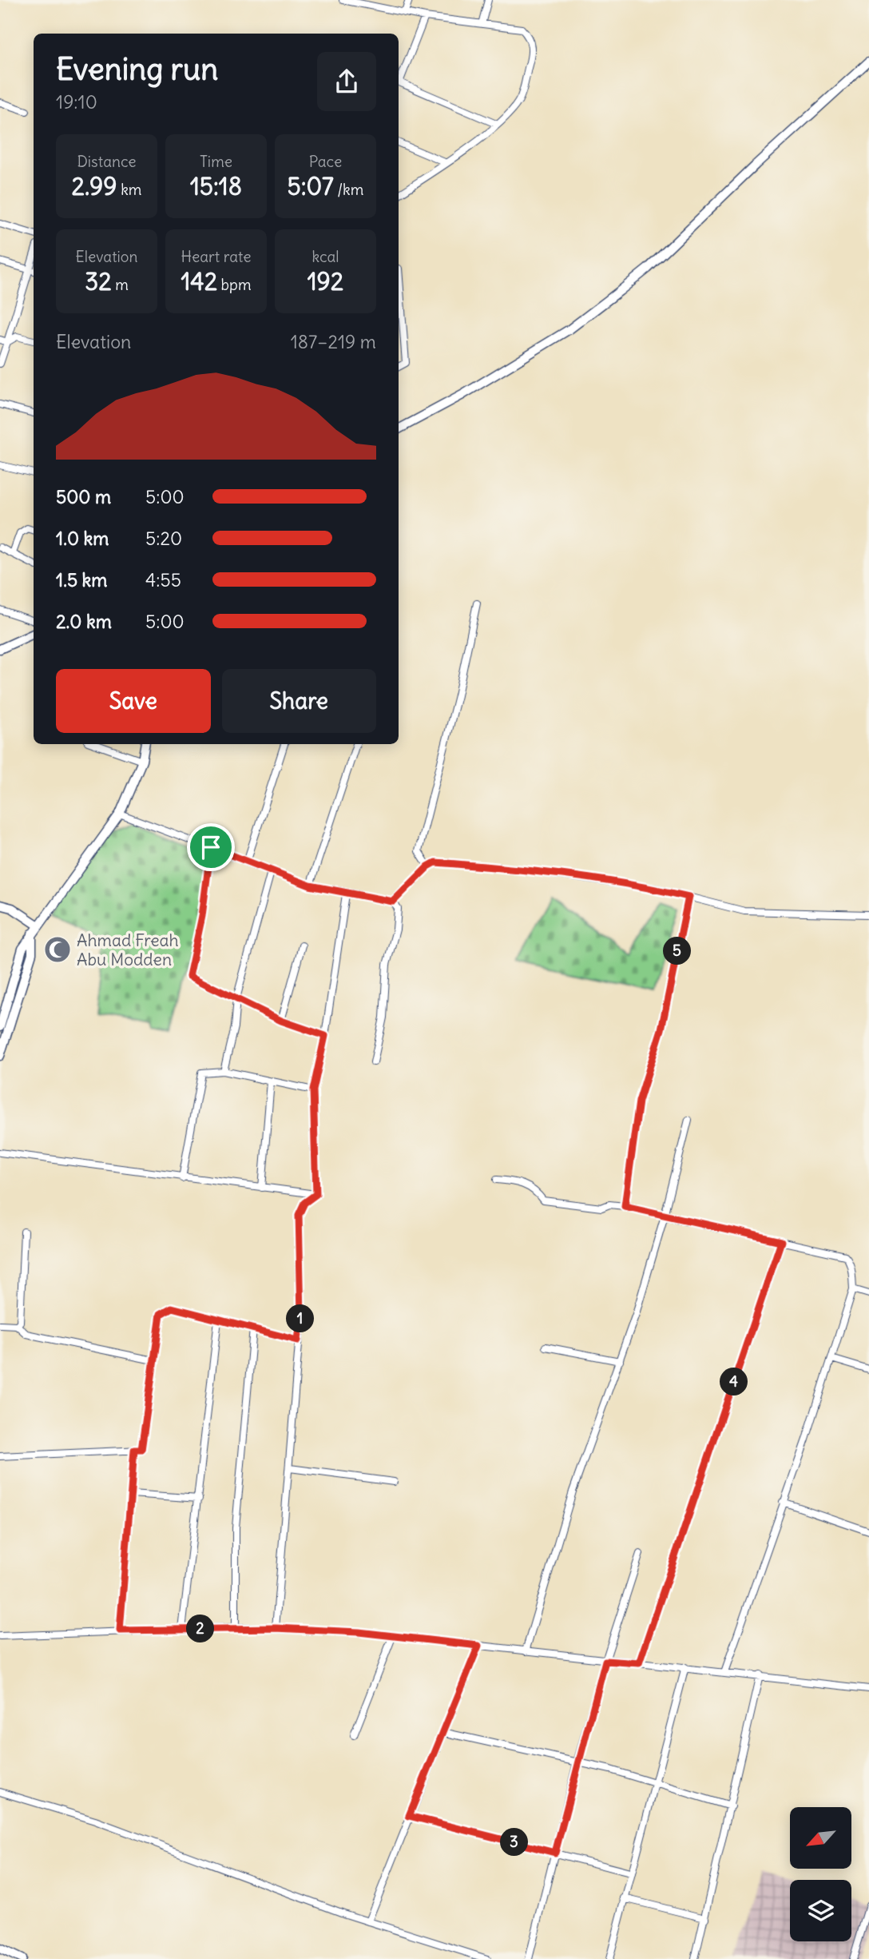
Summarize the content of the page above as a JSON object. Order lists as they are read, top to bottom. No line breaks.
{"places":{"mosque":["Ahmad Freah Abu Modden"]},"north":"bottom left","page":{"heading":["Evening run","19:10"],"stats":[["Distance","2.99 km"],["Time","15:18"],["Pace","5:07 /km"],["Elevation","32 m"],["Heart rate","142 bpm"],["kcal","192"]],"chart":["Elevation","187–219 m"],"list":[{"name":"500 m","note":"5:00"},{"name":"1.0 km","note":"5:20"},{"name":"1.5 km","note":"4:55"},{"name":"2.0 km","note":"5:00"}],"buttons":["Save","Share"],"pins":["5","1","4","2","3"]}}
